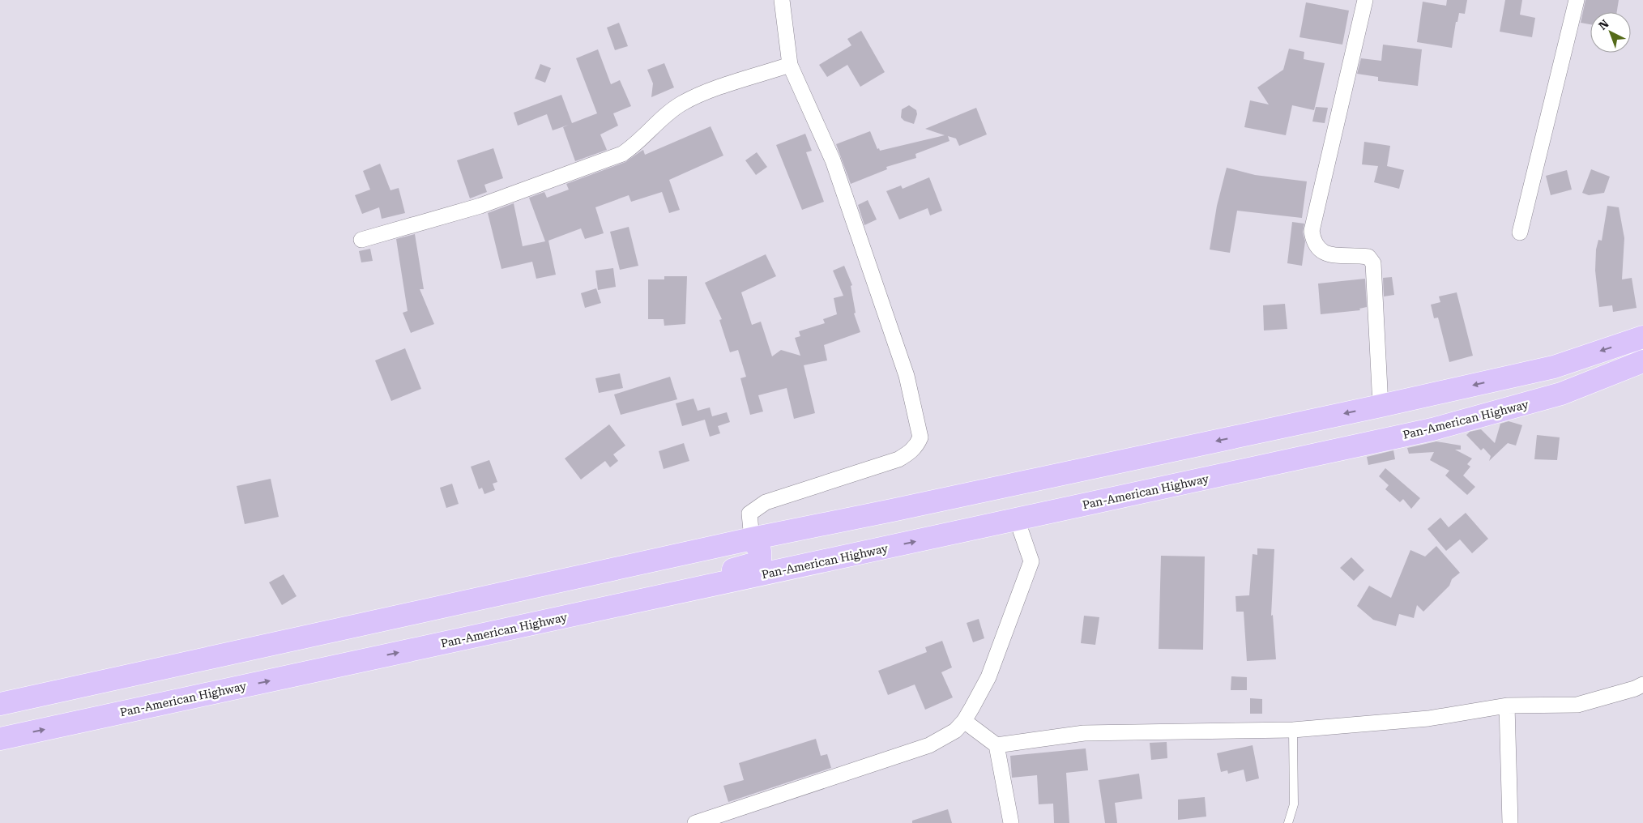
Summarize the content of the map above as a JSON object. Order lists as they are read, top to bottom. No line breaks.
{"streets":{"highway":["Pan-American Highway"]},"north":"top left"}
